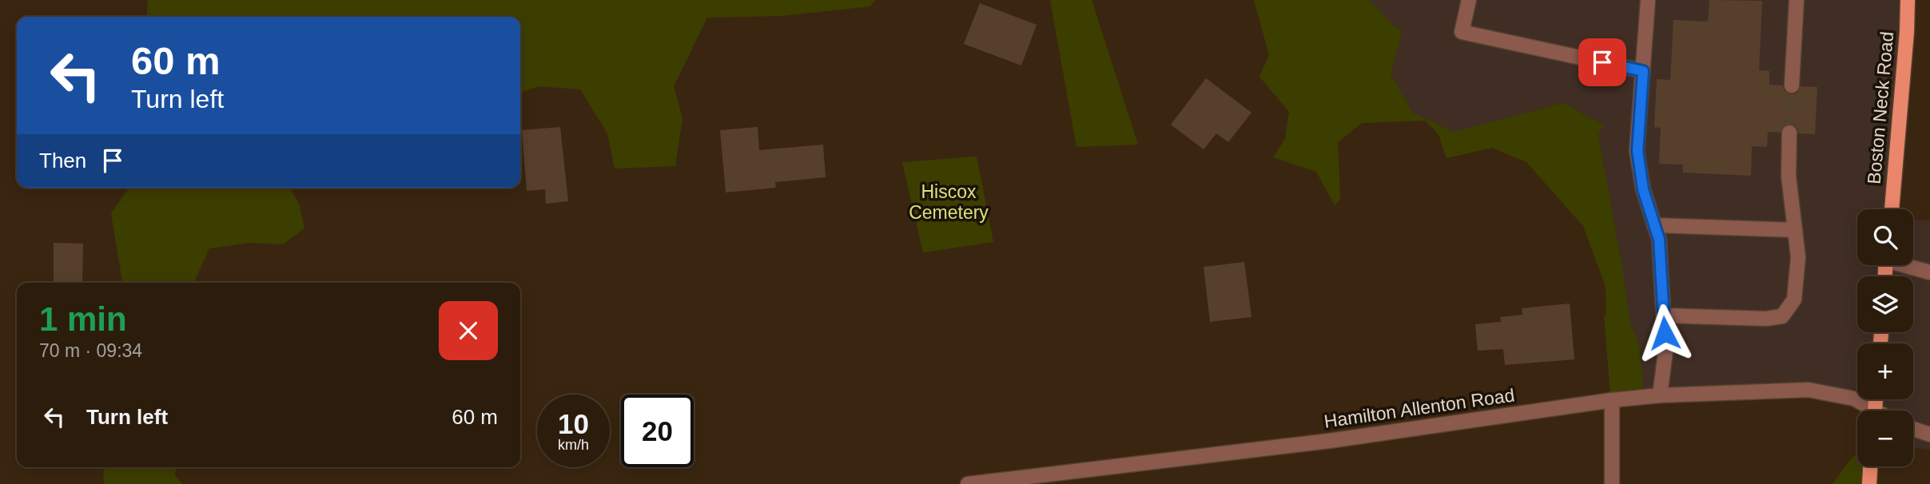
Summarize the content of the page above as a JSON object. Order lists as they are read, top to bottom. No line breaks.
{"streets":{"main road":["Boston Neck Road"],"street":["Hamilton Allenton Road"]},"parks":["Hiscox Cemetery"],"page":{"turn":["60 m","Turn left"],"then":"Then","map_buttons":["+","−"],"heading":["1 min","70 m · 09:34"],"list":[{"name":"Turn left","value":"60 m"}],"speed":"10 km/h","limit":"20"}}
